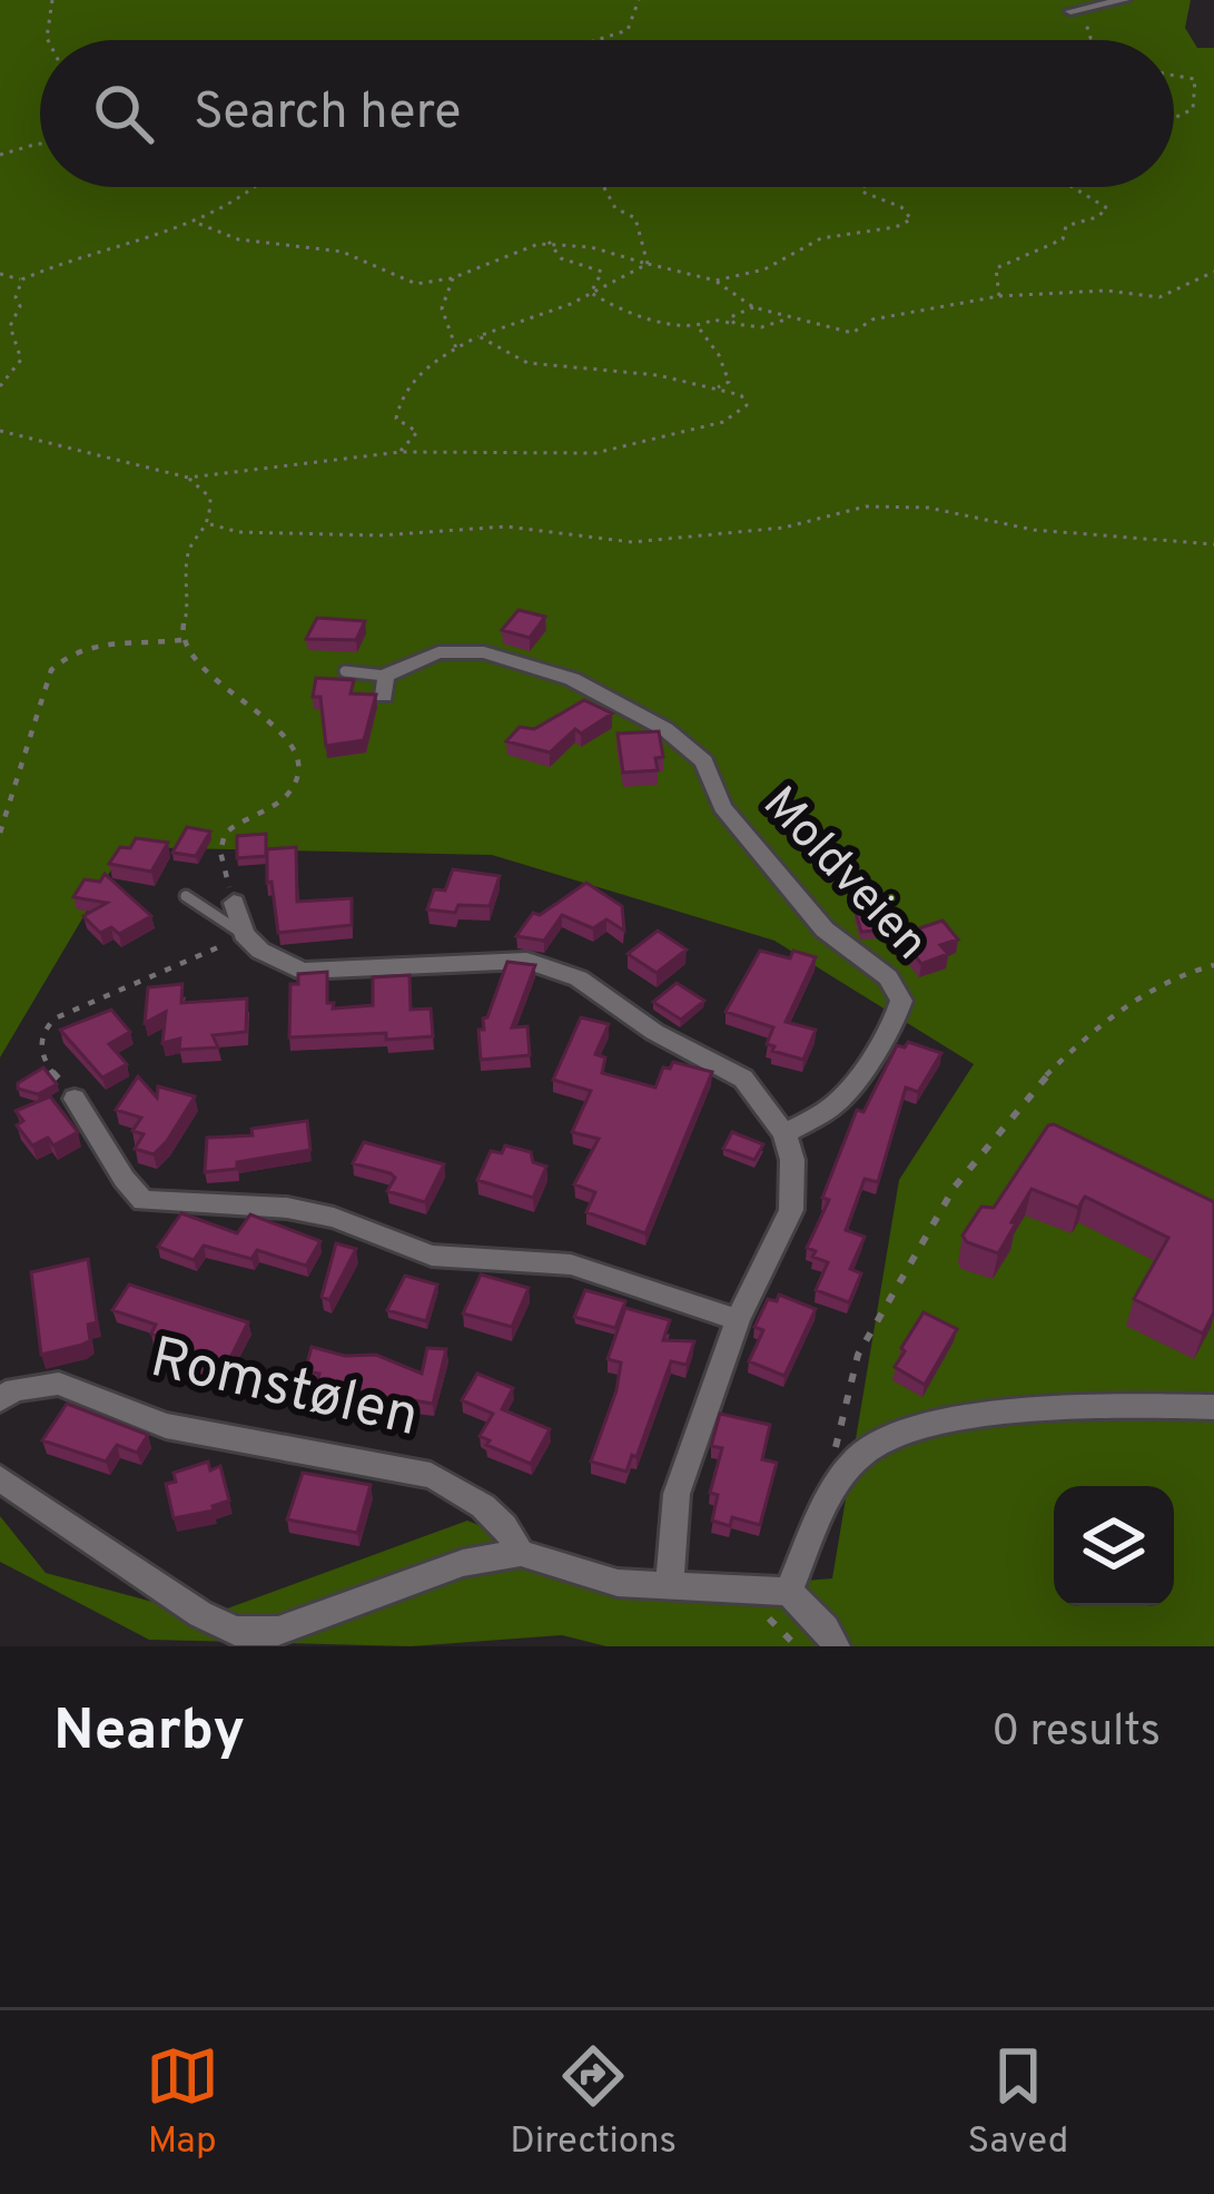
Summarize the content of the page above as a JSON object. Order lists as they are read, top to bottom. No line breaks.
{"streets":{"street":["Moldveien","Romstølen"]},"page":{"search":"Search here","heading":["Nearby","0 results"],"nav":["Map","Directions","Saved"]}}
